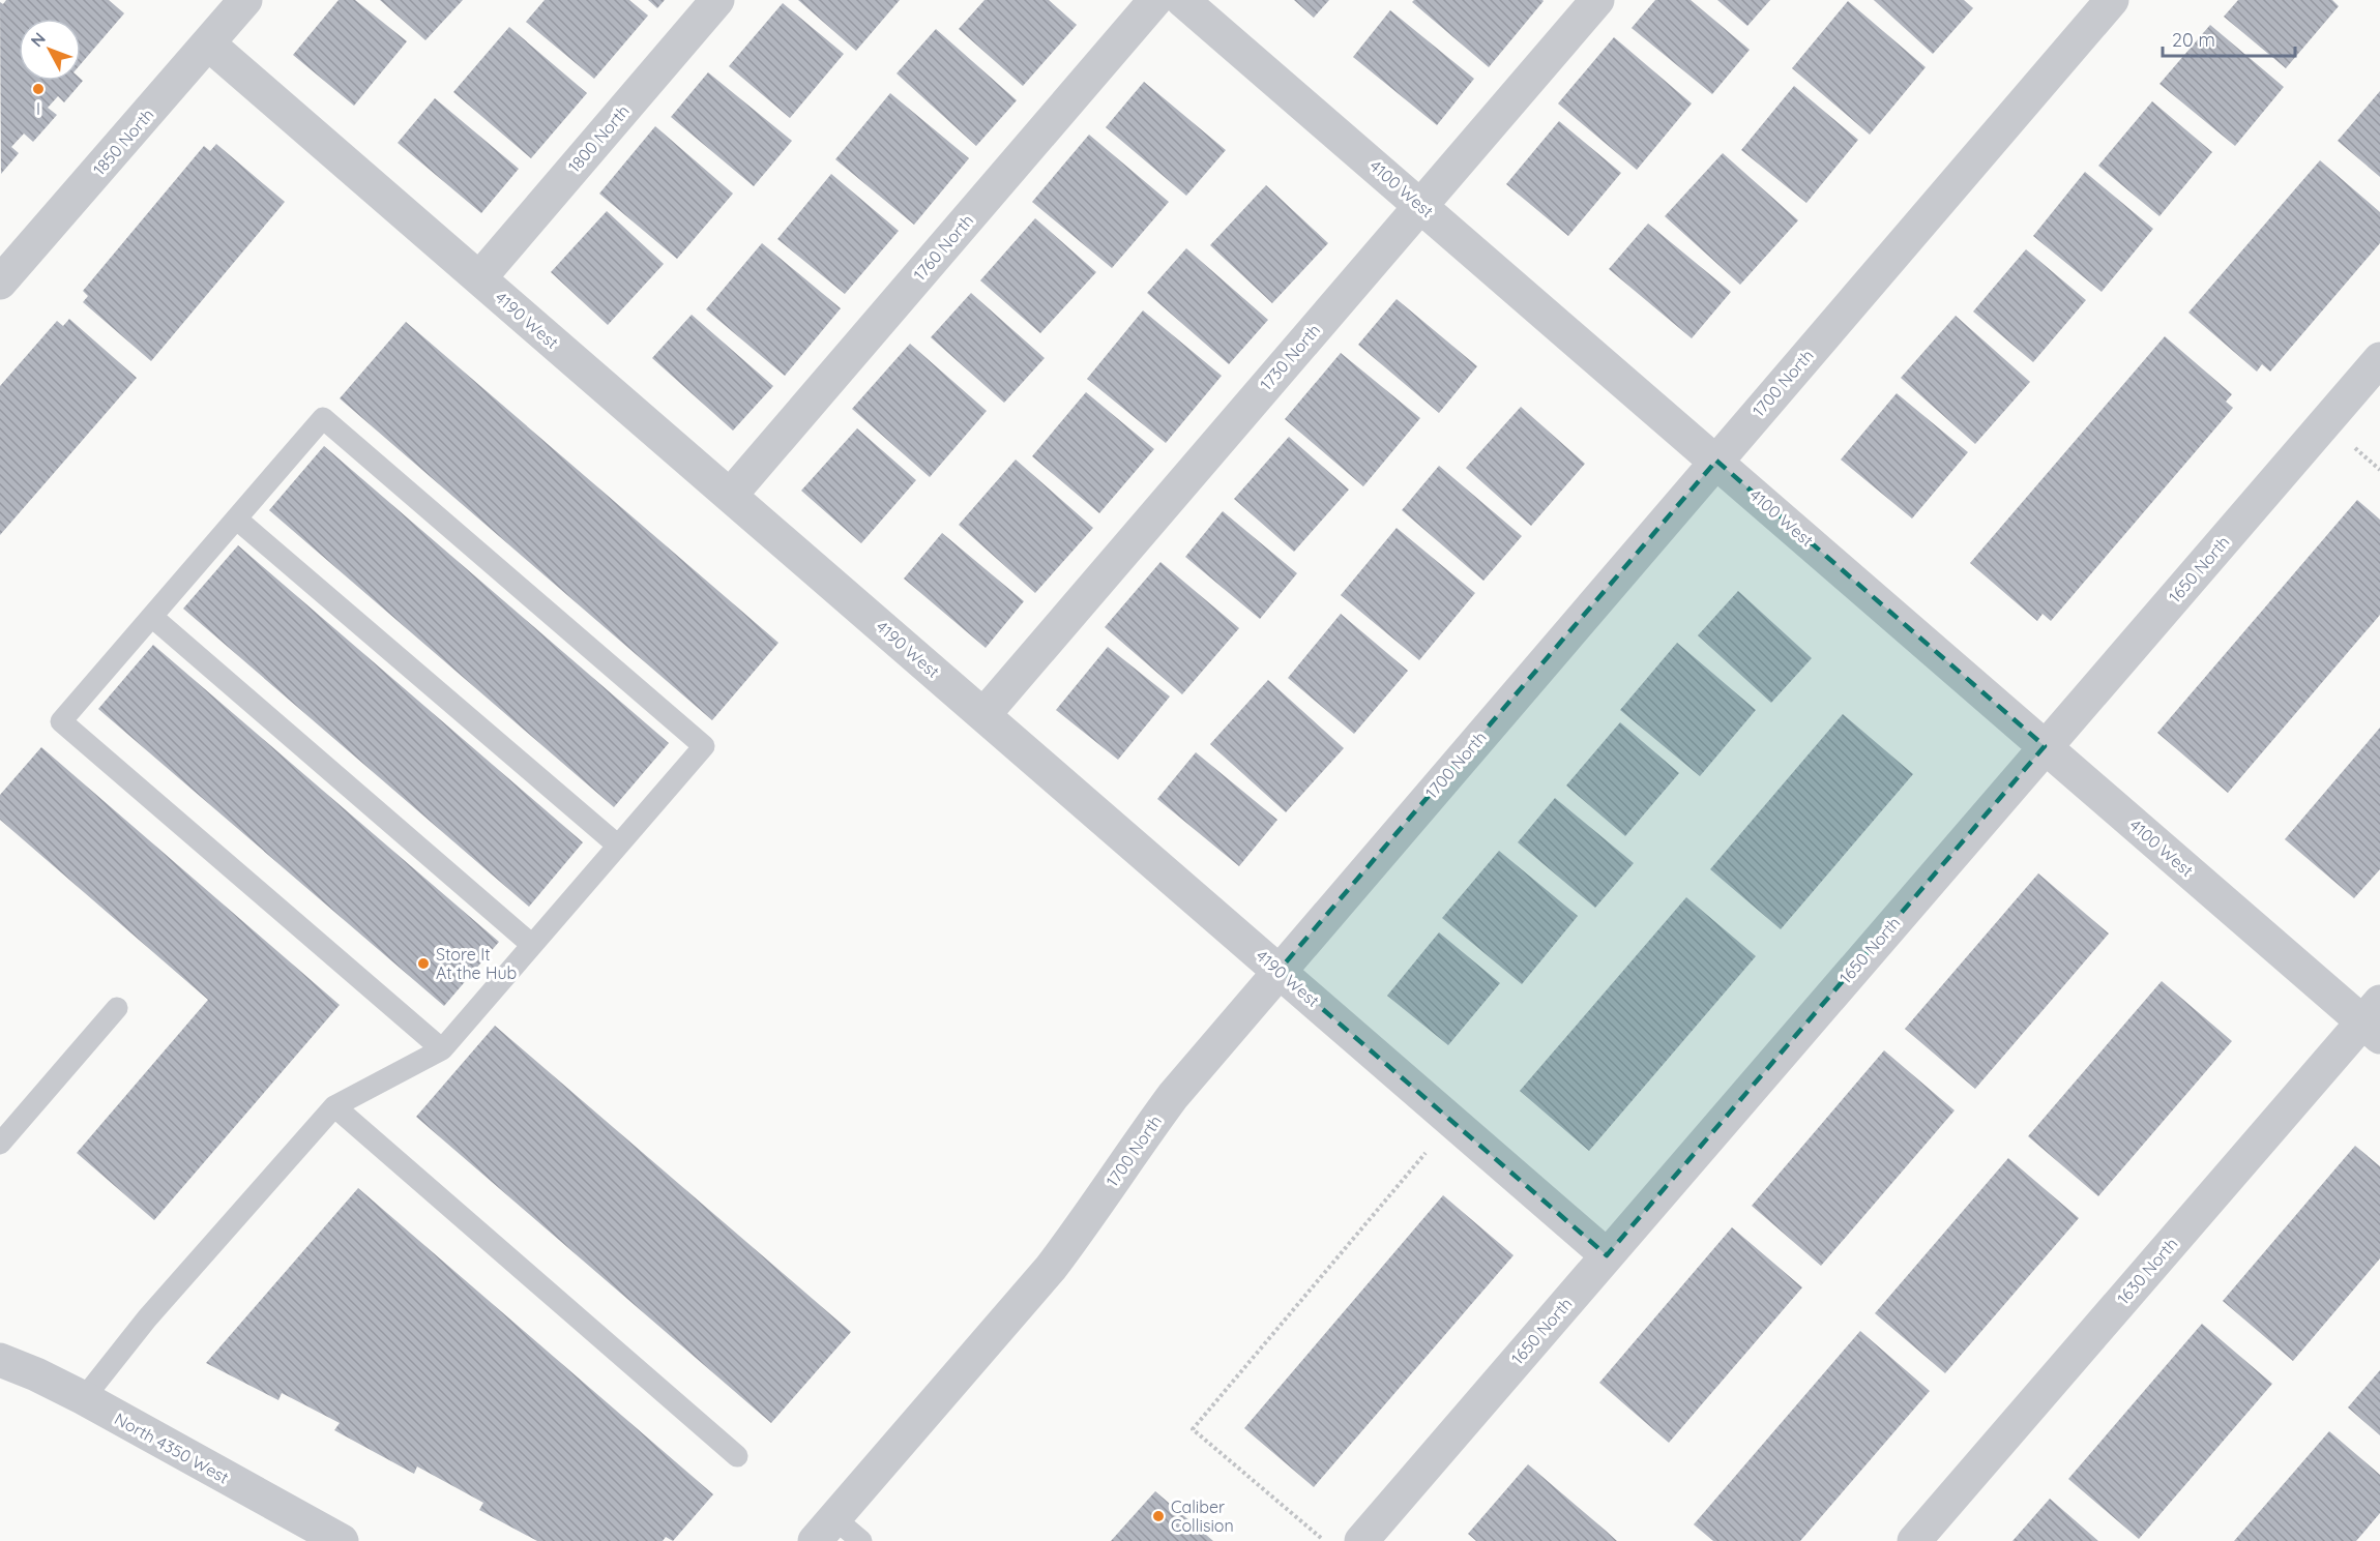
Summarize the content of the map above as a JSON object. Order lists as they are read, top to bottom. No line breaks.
{"streets":{"street":["1800 North","1850 North","4100 West","1760 North","4190 West","1730 North","1700 North","1650 North","1630 North","North 4350 West"]},"crossings":[["1800 North","4190 West"],["1850 North","4190 West"],["4100 West","1730 North"],["4100 West","1700 North"],["4100 West","1650 North"],["4100 West","1630 North"],["1760 North","4190 West"],["4190 West","1730 North"],["4190 West","1700 North"],["4190 West","1650 North"]],"places":["I","Store It At the Hub","Caliber Collision"],"scale_bar":"20 m","north":"top left"}
